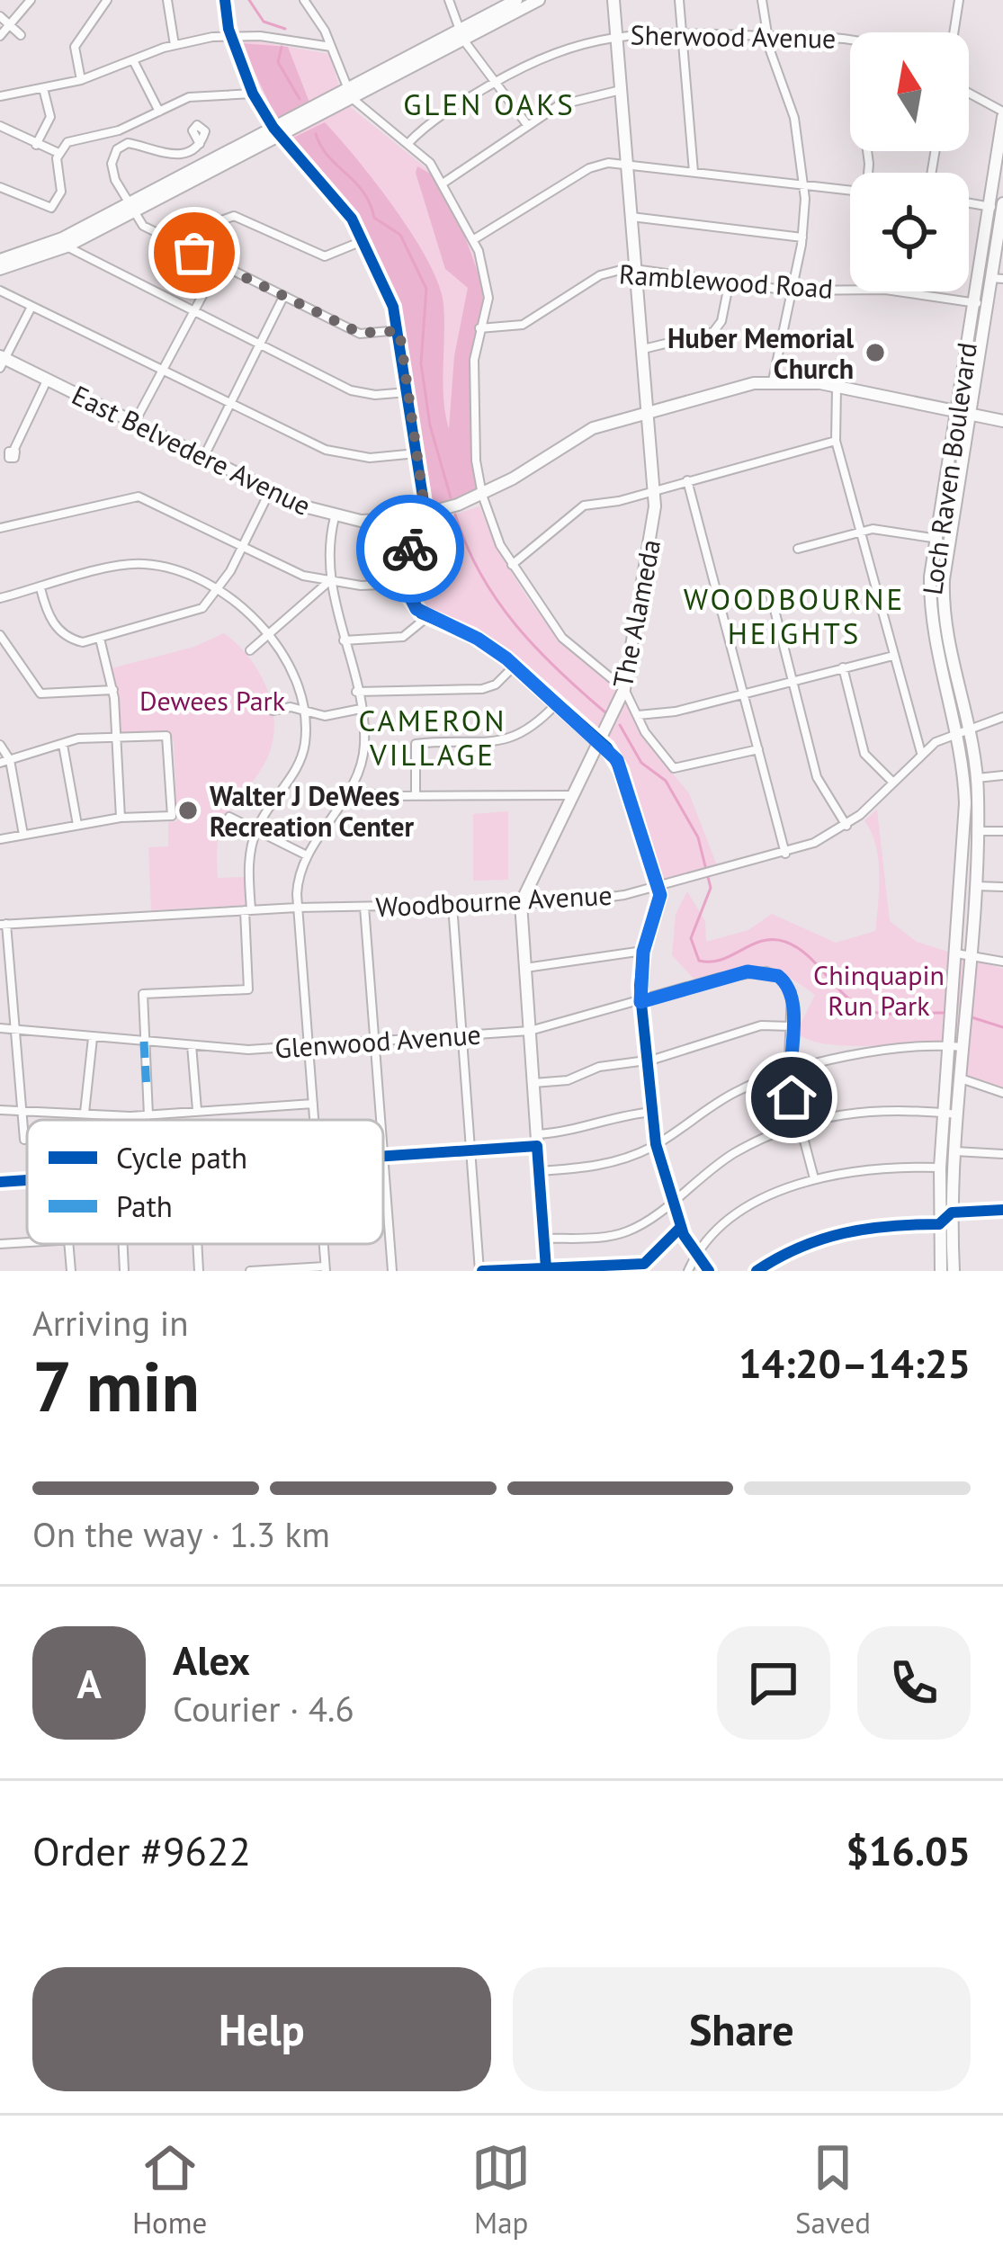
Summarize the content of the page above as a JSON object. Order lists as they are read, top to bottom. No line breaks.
{"streets":{"main road":["East Belvedere Avenue","Loch Raven Boulevard","The Alameda"],"street":["Sherwood Avenue","Ramblewood Road","Woodbourne Avenue","Glenwood Avenue"]},"crossings":[["Sherwood Avenue","The Alameda"],["Ramblewood Road","Loch Raven Boulevard"],["Ramblewood Road","The Alameda"],["East Belvedere Avenue","Loch Raven Boulevard"],["East Belvedere Avenue","The Alameda"],["Loch Raven Boulevard","Woodbourne Avenue"],["The Alameda","Woodbourne Avenue"],["The Alameda","Glenwood Avenue"]],"districts":["GLEN OAKS","WOODBOURNE HEIGHTS","CAMERON VILLAGE"],"parks":["Dewees Park","Chinquapin Run Park"],"places":["Huber Memorial Church","Walter J DeWees Recreation Center"],"legend":["Cycle path","Path"],"north":"top","page":{"heading":["7 min","Arriving in","14:20–14:25"],"panel":["Alex","Courier · 4.6","Order #9622","$16.05"],"bar":"On the way · 1.3 km","round":"A","buttons":["Help","Share"],"tabs":["Home","Map","Saved"]}}
